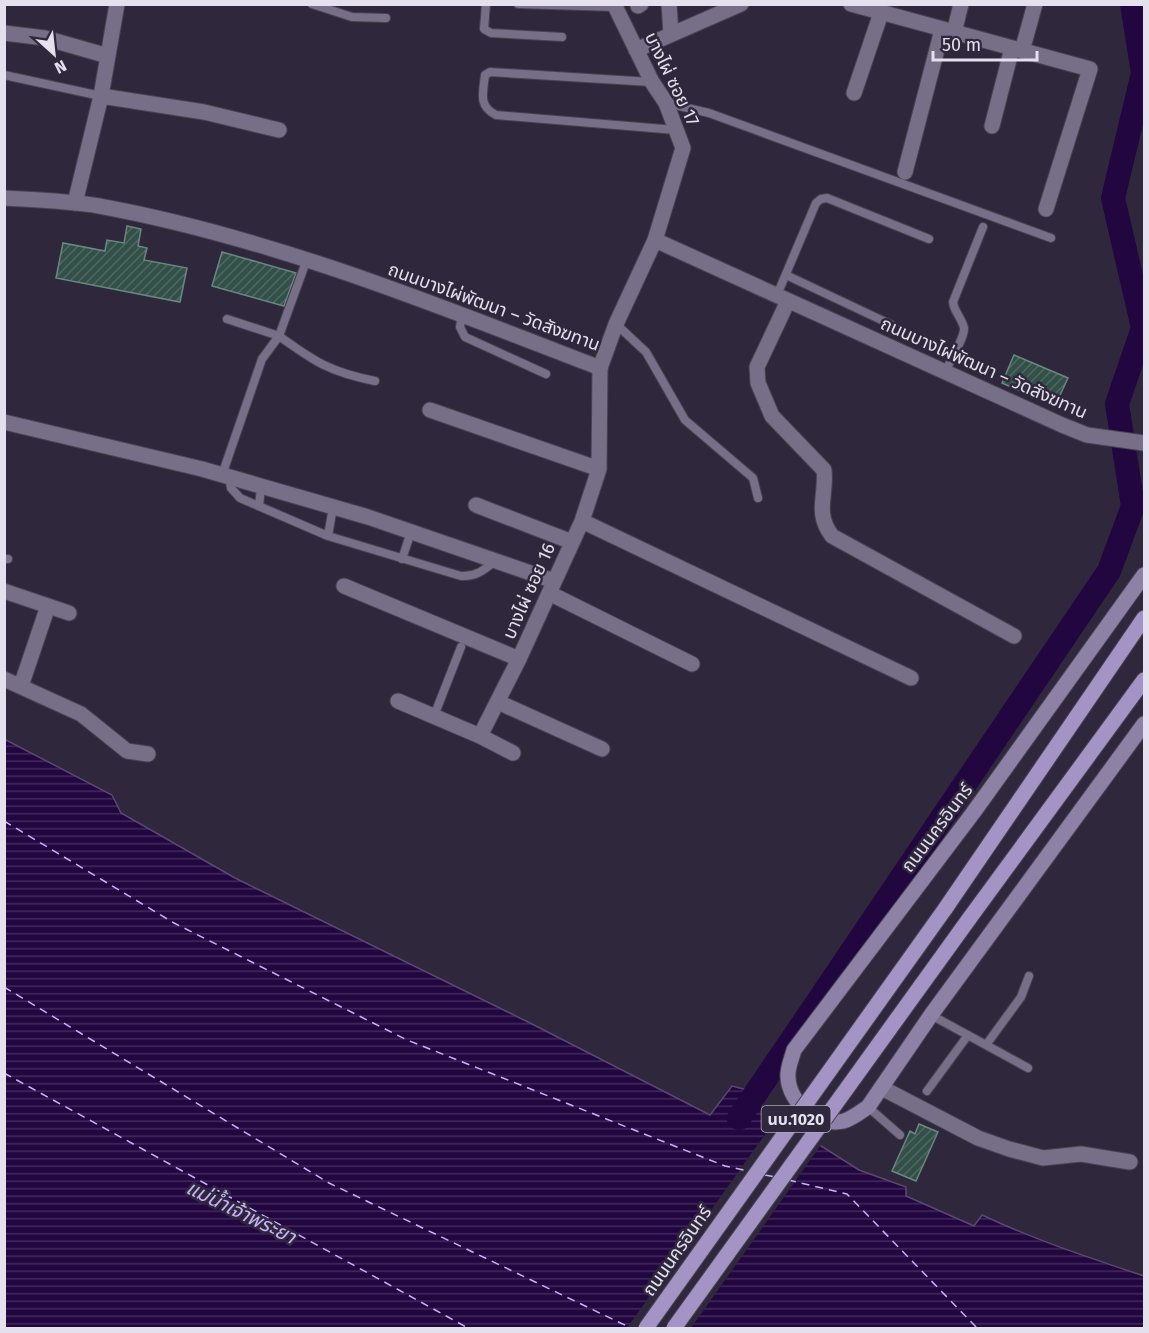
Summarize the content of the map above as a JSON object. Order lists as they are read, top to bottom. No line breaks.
{"streets":{"main road":["ถนนนครอินทร์","นบ.1020"],"street":["บางไผ่ ซอย 17","ถนนบางไผ่พัฒนา – วัดสังฆทาน","บางไผ่ ซอย 16"]},"crossings":[["บางไผ่ ซอย 17","ถนนบางไผ่พัฒนา – วัดสังฆทาน"],["ถนนบางไผ่พัฒนา – วัดสังฆทาน","บางไผ่ ซอย 16"]],"water":["แม่น้ำเจ้าพระยา"],"scale_bar":"50 m","north":"bottom right"}
